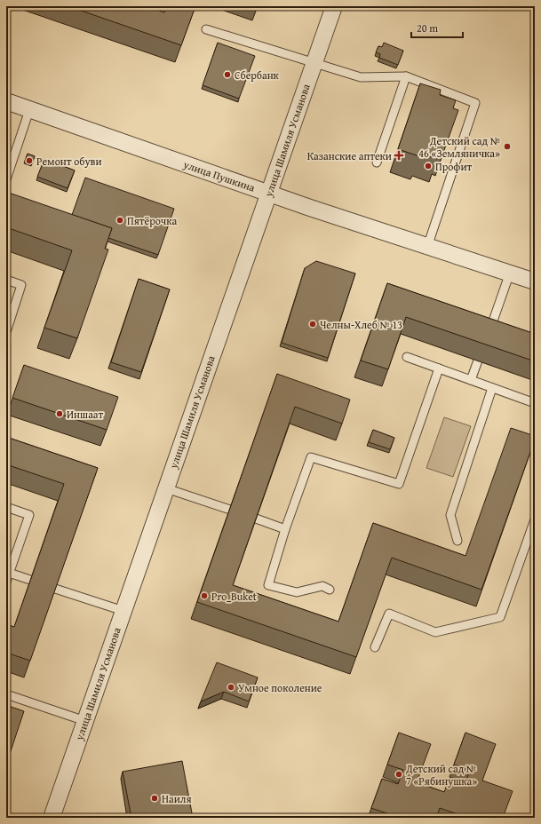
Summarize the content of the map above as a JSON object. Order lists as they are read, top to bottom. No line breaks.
{"streets":{"street":["улица Шамиля Усманова","улица Пушкина"]},"crossings":[["улица Шамиля Усманова","улица Пушкина"]],"places":{"other":["Сбербанк","Детский сад № 46 «Земляничка»","Ремонт обуви","Профит","Пятёрочка","Челны-Хлеб № 13","Иншаат","Pro_Buket","Умное поколение","Детский сад № 7 «Рябинушка»","Наиля"],"health":["Казанские аптеки"]},"scale_bar":"20 m"}
